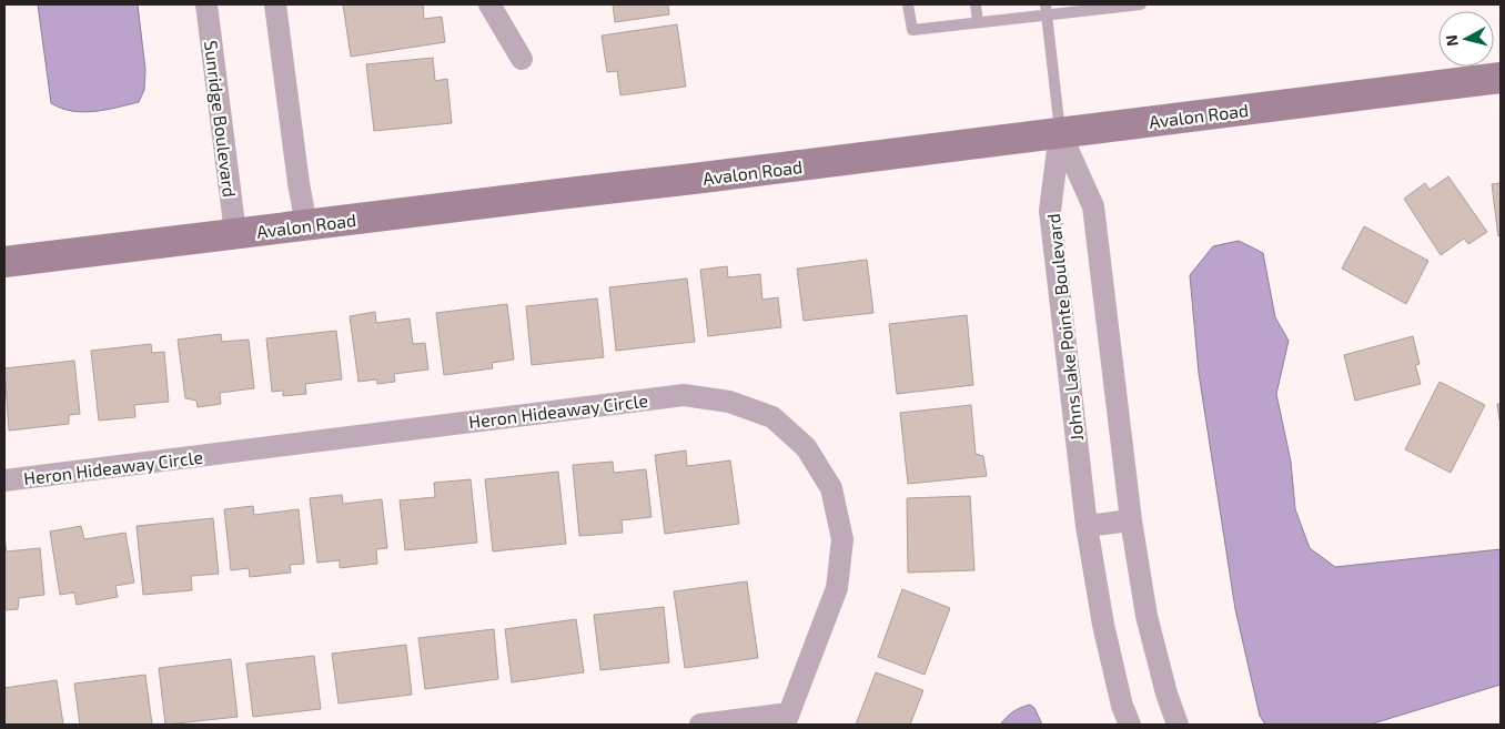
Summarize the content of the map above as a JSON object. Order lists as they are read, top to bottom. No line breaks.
{"streets":{"main road":["Avalon Road"],"street":["Sunridge Boulevard","Johns Lake Pointe Boulevard","Heron Hideaway Circle"]},"crossings":[["Avalon Road","Sunridge Boulevard"],["Avalon Road","Johns Lake Pointe Boulevard"]],"north":"left"}
